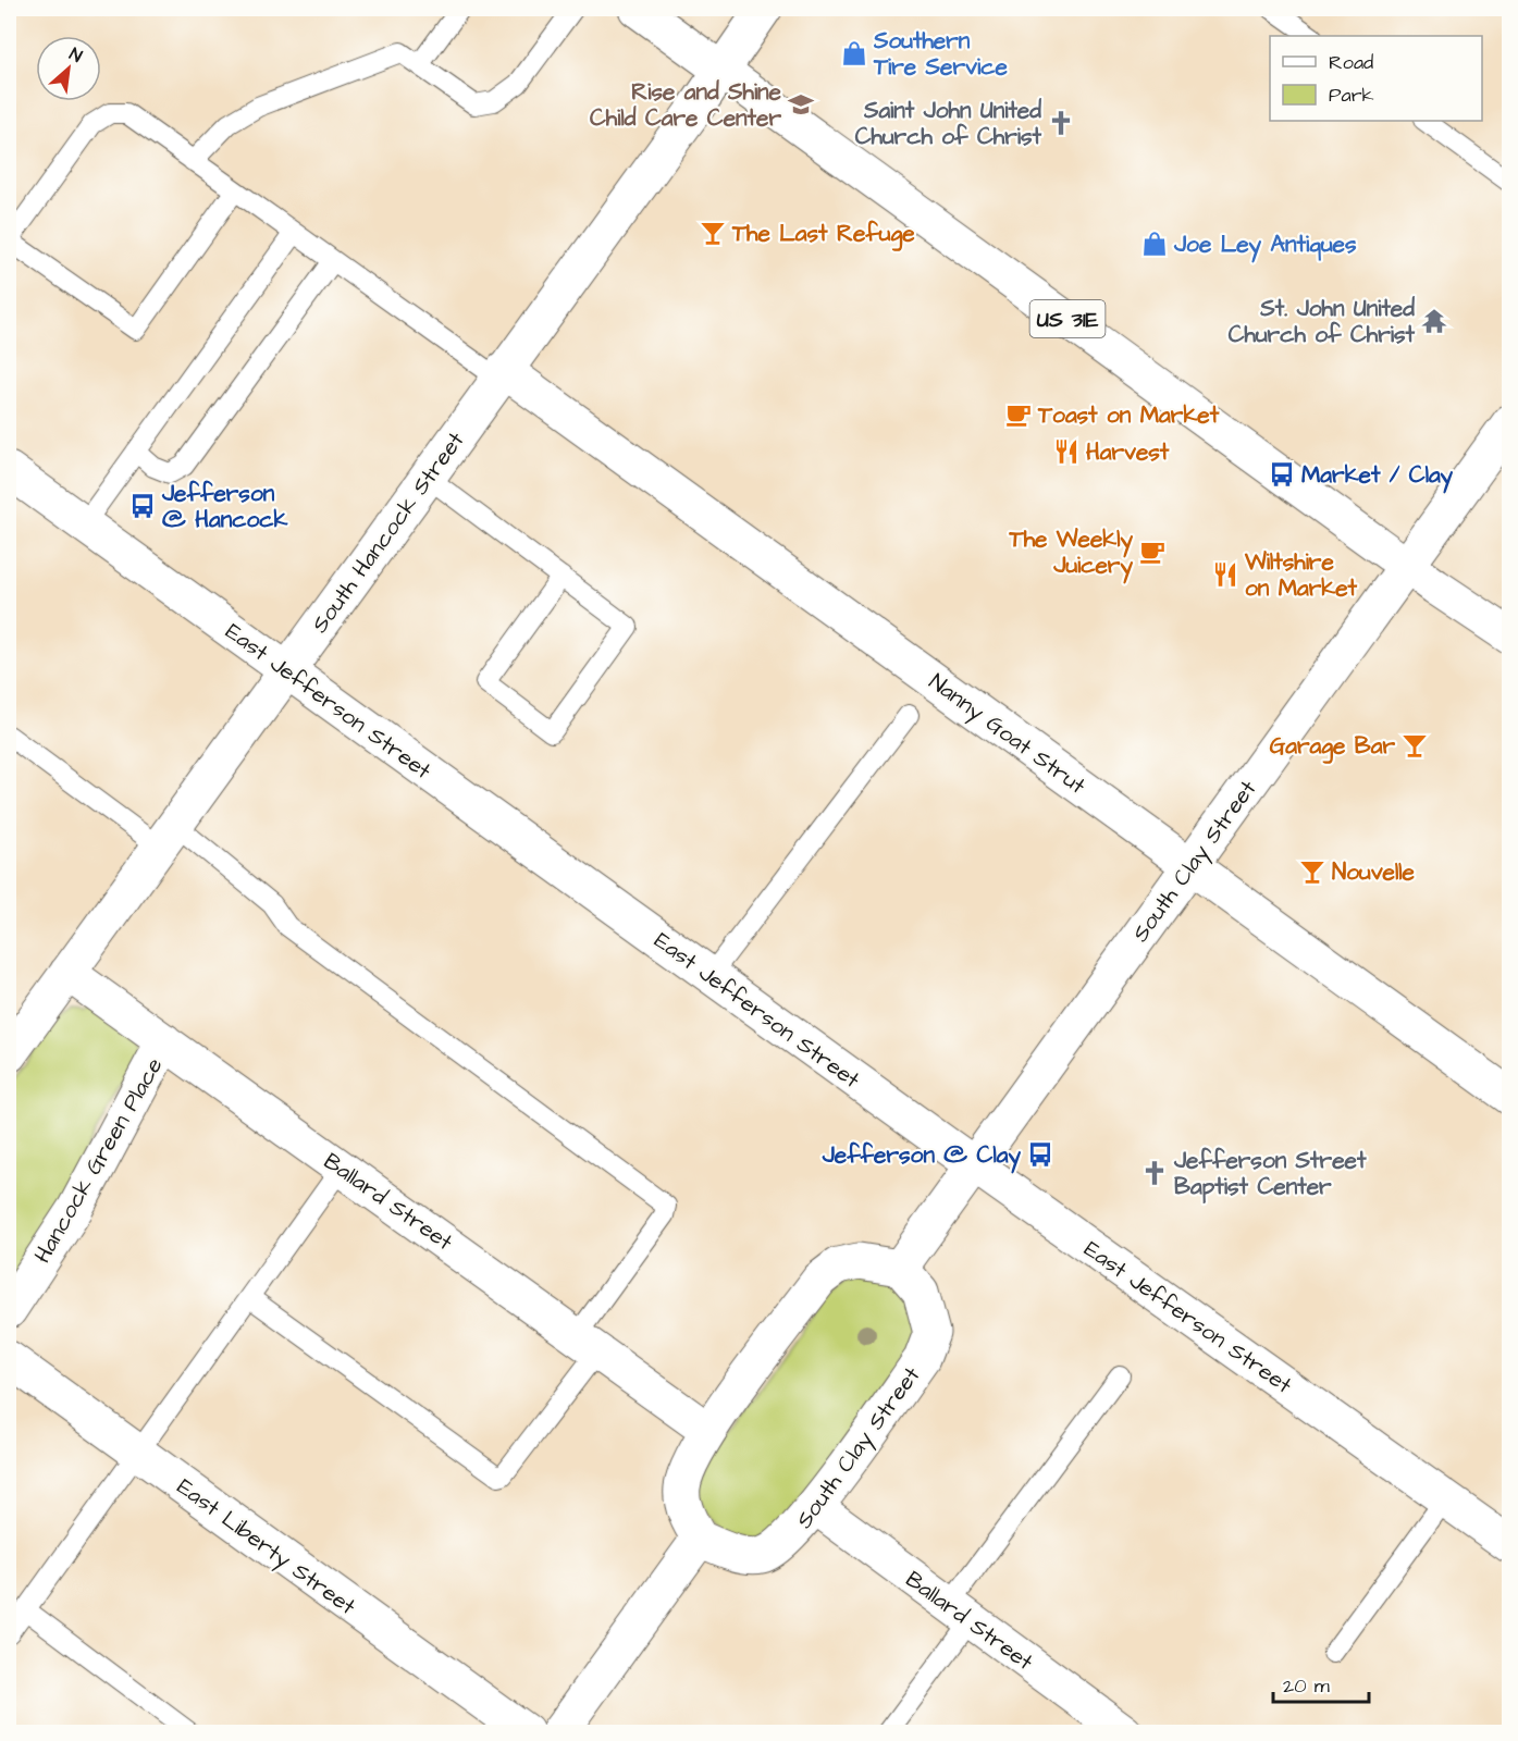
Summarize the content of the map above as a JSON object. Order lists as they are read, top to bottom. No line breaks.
{"streets":{"street":["US 31E","South Hancock Street","East Jefferson Street","Nanny Goat Strut","South Clay Street","Hancock Green Place","Ballard Street","East Liberty Street"]},"crossings":[["US 31E","South Hancock Street"],["US 31E","South Clay Street"],["South Hancock Street","East Jefferson Street"],["South Hancock Street","Nanny Goat Strut"],["South Hancock Street","Ballard Street"],["East Jefferson Street","South Clay Street"],["Nanny Goat Strut","South Clay Street"],["South Clay Street","Ballard Street"],["Hancock Green Place","Ballard Street"]],"places":{"shop":["Southern Tire Service","Joe Ley Antiques"],"school or university":["Rise and Shine Child Care Center"],"church":["Saint John United Church of Christ","Jefferson Street Baptist Center"],"bar":["The Last Refuge","Garage Bar","Nouvelle"],"temple":["St. John United Church of Christ"],"cafe":["Toast on Market","The Weekly Juicery"],"restaurant":["Harvest","Wiltshire on Market"],"bus stop":["Market / Clay","Jefferson @ Hancock","Jefferson @ Clay"]},"legend":["Road","Park"],"scale_bar":"20 m","north":"top right"}
